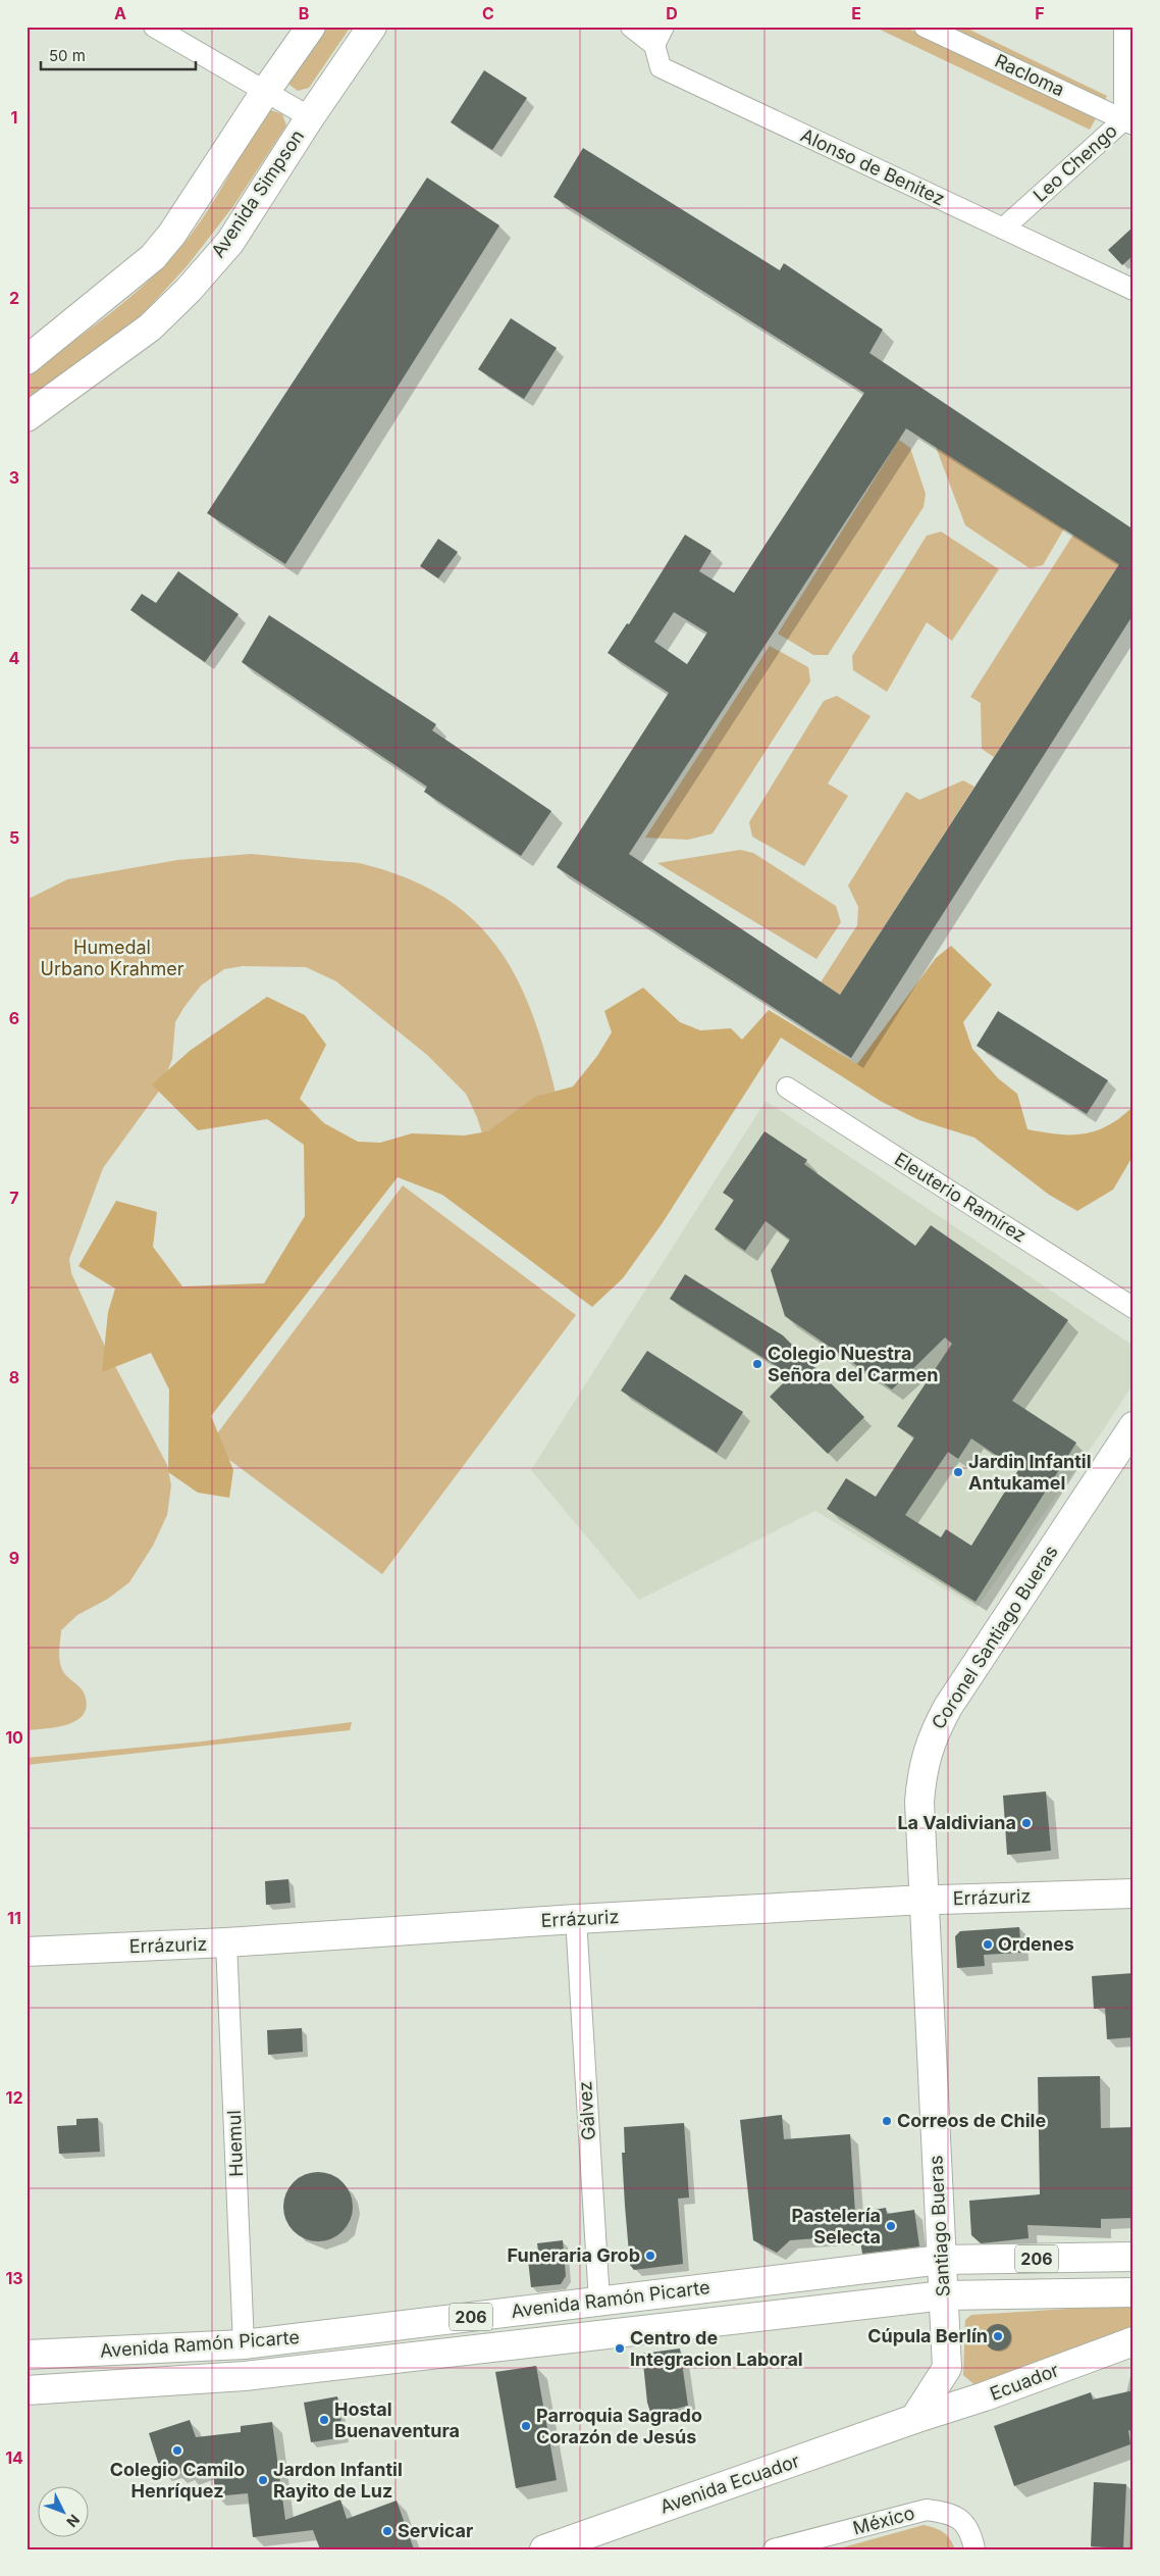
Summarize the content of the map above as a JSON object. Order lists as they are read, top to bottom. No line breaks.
{"streets":{"main road":["Avenida Simpson","Coronel Santiago Bueras","Errázuriz","Santiago Bueras","206","Avenida Ramón Picarte","Ecuador","Avenida Ecuador"],"street":["Racloma","Leo Chengo","Alonso de Benitez","Eleuterio Ramírez","Gálvez","Huemul","México"]},"crossings":[["Racloma","Leo Chengo"],["Leo Chengo","Alonso de Benitez"],["Coronel Santiago Bueras","Errázuriz"],["Coronel Santiago Bueras","Santiago Bueras"],["Errázuriz","Gálvez"],["Errázuriz","Huemul"],["Errázuriz","Santiago Bueras"],["Gálvez","Avenida Ramón Picarte"],["Huemul","Avenida Ramón Picarte"],["Santiago Bueras","Avenida Ramón Picarte"],["Ecuador","Avenida Ecuador"]],"parks":["Humedal Urbano Krahmer"],"places":["Colegio Nuestra Señora del Carmen","Jardin Infantil Antukamel","La Valdiviana","Ordenes","Correos de Chile","Pastelería Selecta","Funeraria Grob","Cúpula Berlín","Centro de Integracion Laboral","Hostal Buenaventura","Parroquia Sagrado Corazón de Jesús","Colegio Camilo Henríquez","Jardon Infantil Rayito de Luz","Servicar"],"scale_bar":"50 m","north":"bottom right","grid":{"columns":["A","B","C","D","E","F"],"rows":["1","2","3","4","5","6","7","8","9","10","11","12","13","14"]}}
